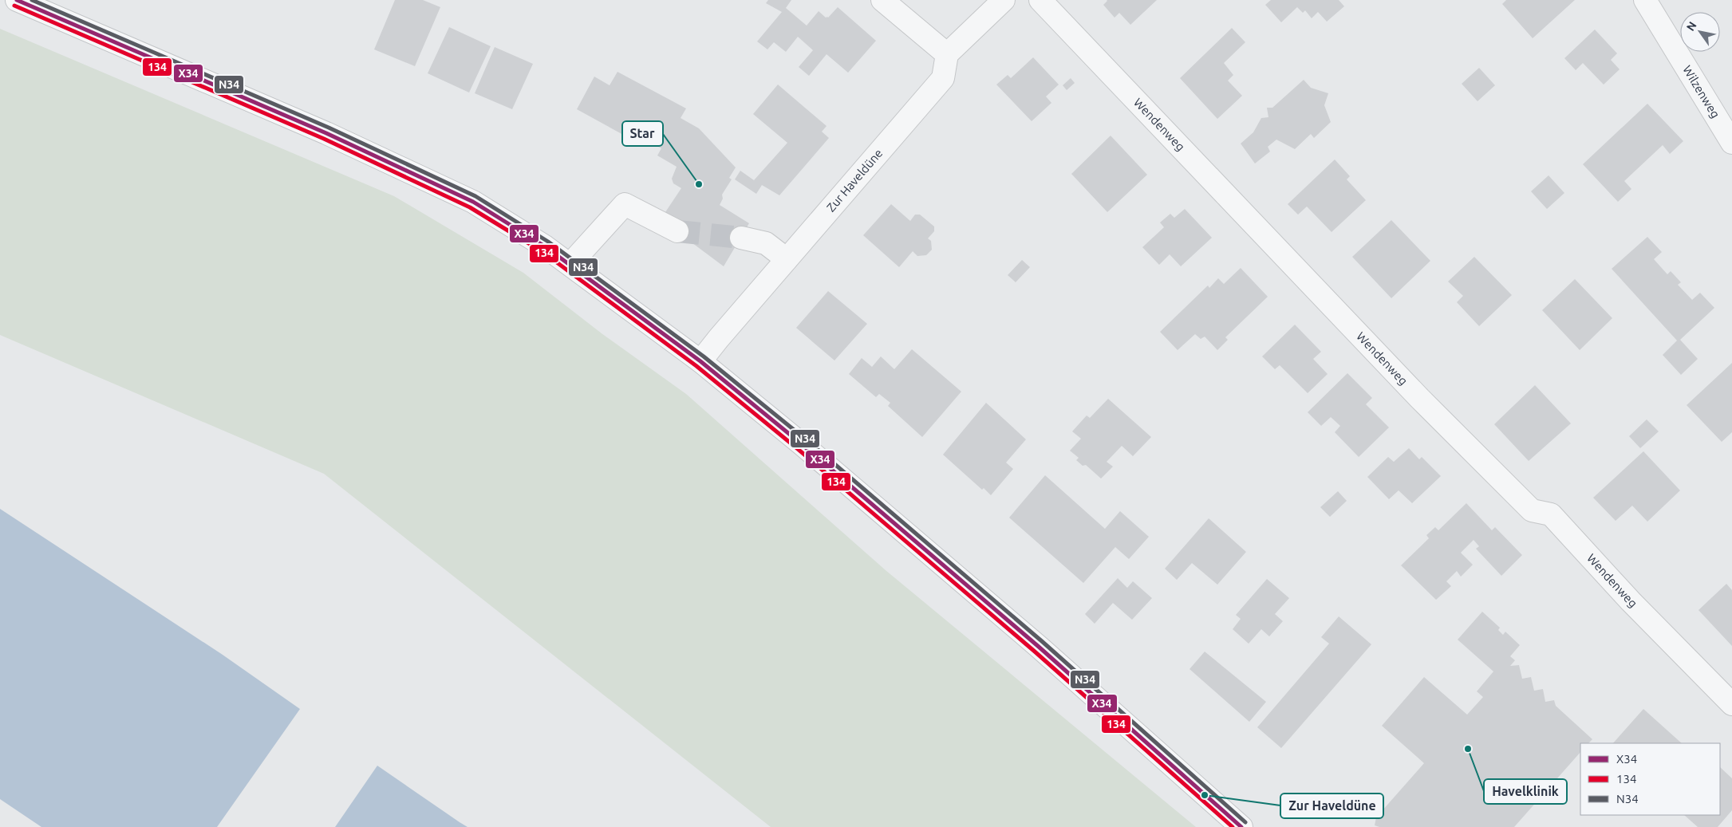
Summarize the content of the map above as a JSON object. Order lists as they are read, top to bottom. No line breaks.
{"streets":{"street":["Wilzenweg","Wendenweg","Zur Haveldüne"]},"places":["Star","Havelklinik","Zur Haveldüne"],"lines":["transit line X34","transit line N34","transit line 134"],"legend":["X34","134","N34"],"north":"top left"}
